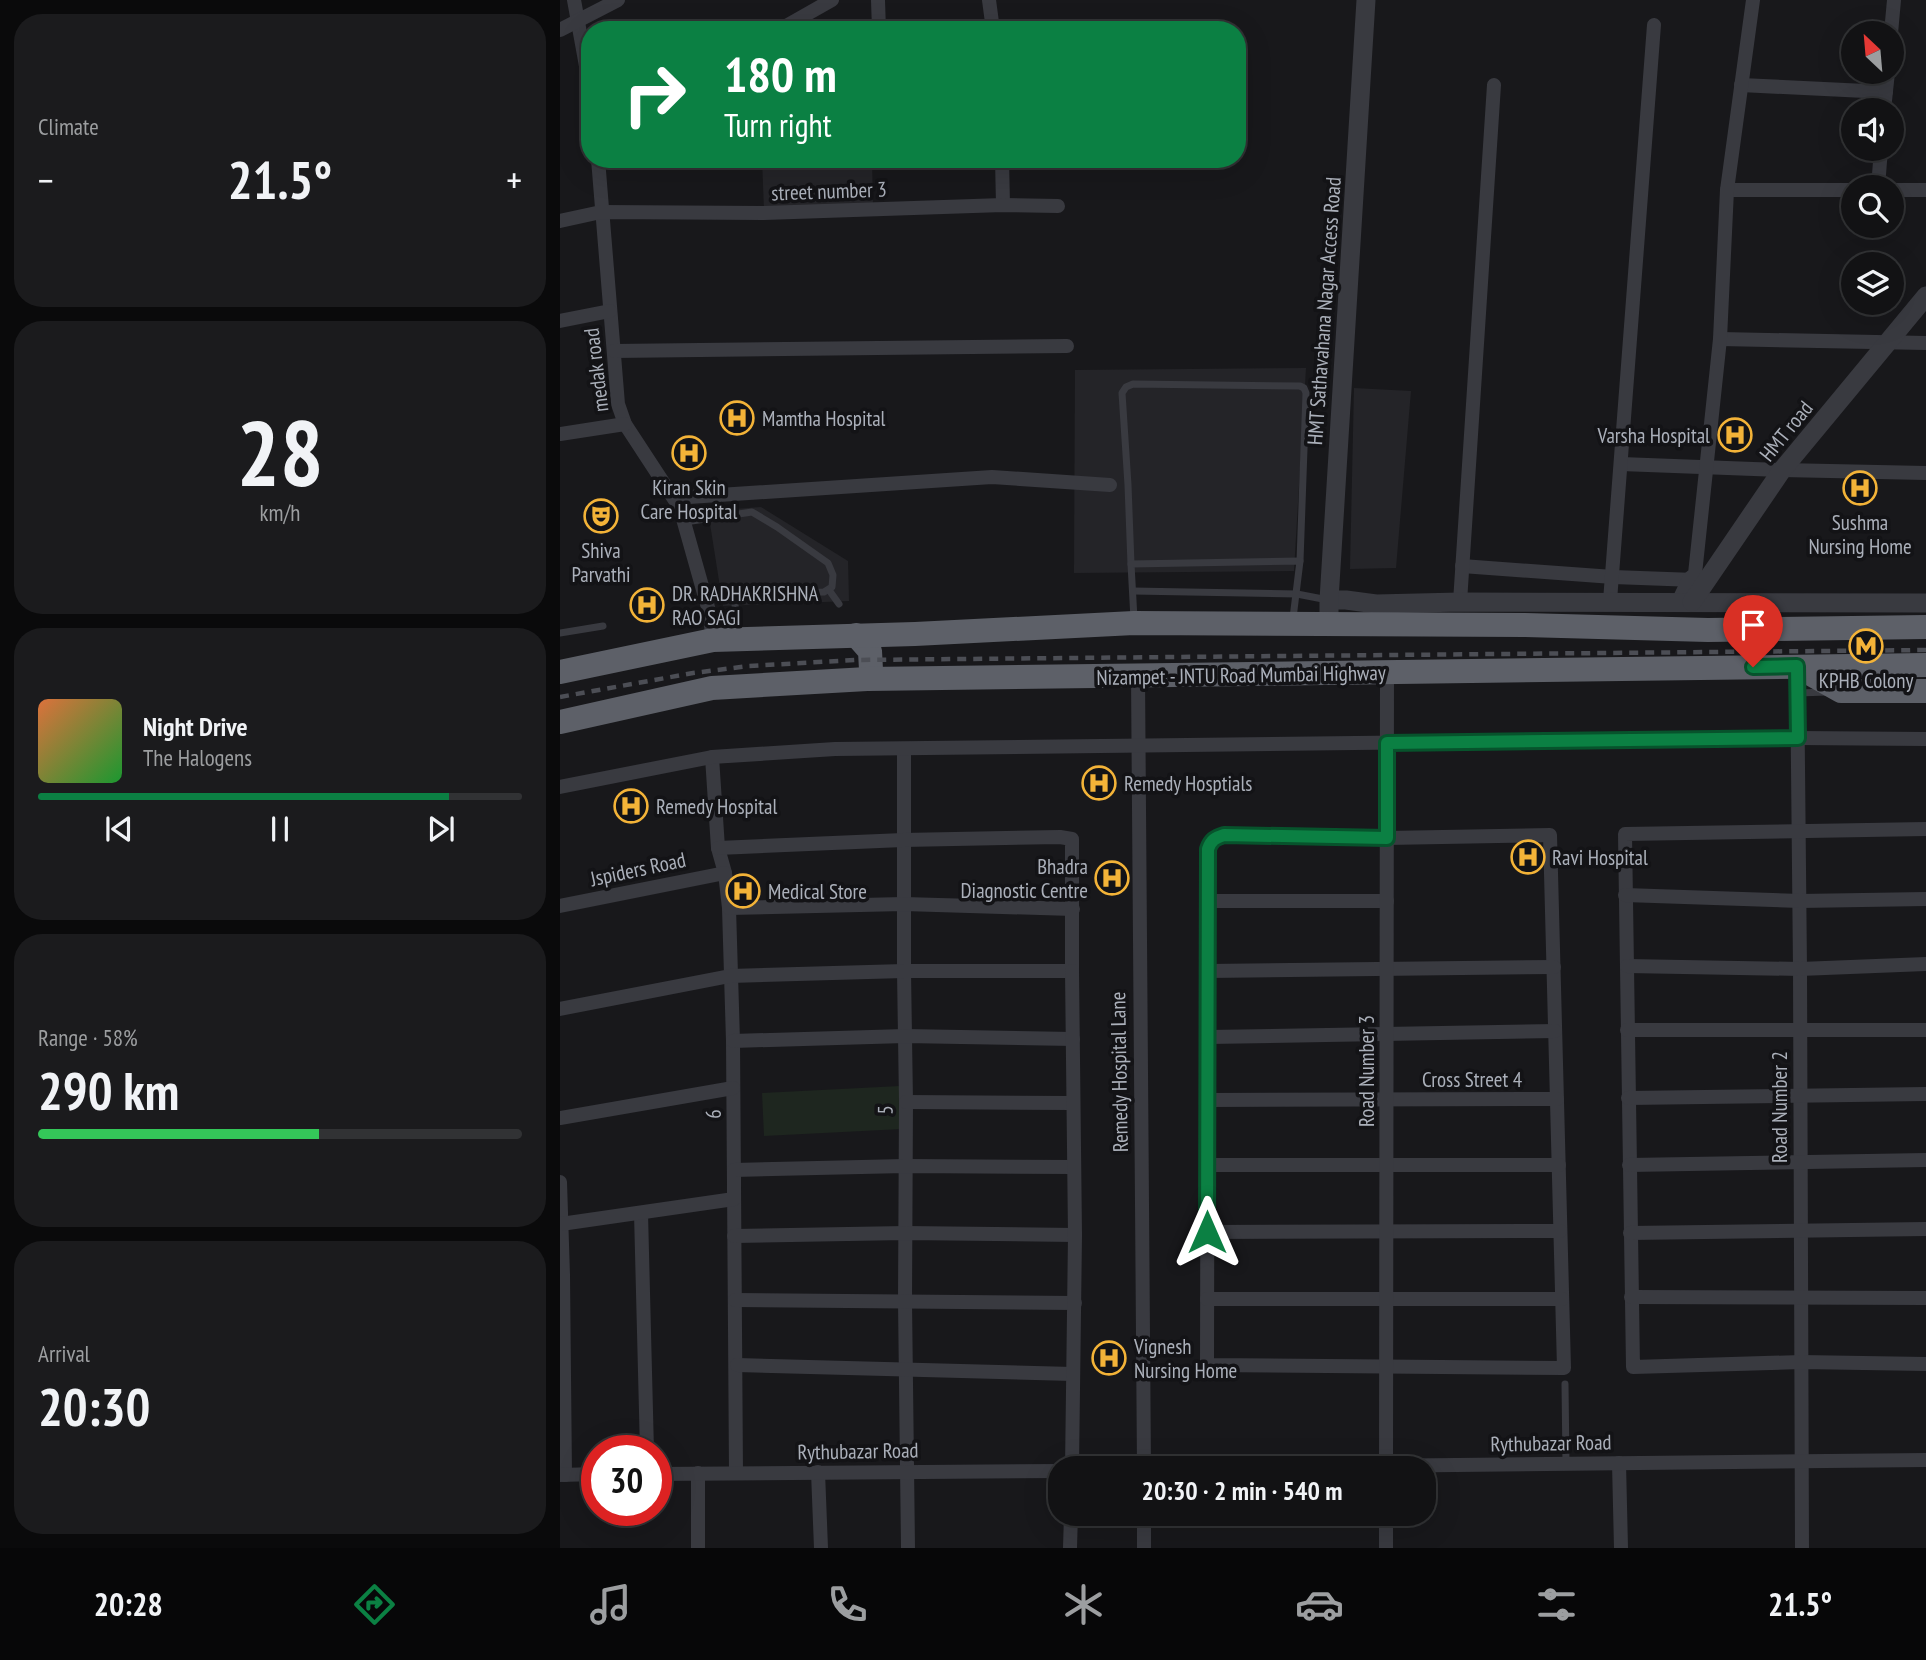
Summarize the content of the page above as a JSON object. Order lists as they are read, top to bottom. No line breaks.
{"streets":{"highway":["Nizampet - JNTU Road Mumbai Highway"],"street":["street number 3","HMT Sathavahana Nagar Access Road","medak road","HMT road","Jspiders Road","Road Number 3","Remedy Hospital Lane","Cross Street 4","Road Number 2","5","6","Rythubazar Road"]},"crossings":[["street number 3","medak road"],["Nizampet - JNTU Road Mumbai Highway","Road Number 3"],["Nizampet - JNTU Road Mumbai Highway","Remedy Hospital Lane"],["Nizampet - JNTU Road Mumbai Highway","Road Number 2"],["Jspiders Road","6"],["Road Number 3","Cross Street 4"],["Road Number 2","Rythubazar Road"],["5","Rythubazar Road"],["6","Rythubazar Road"]],"places":{"hospital":["Mamtha Hospital","Varsha Hospital","Kiran Skin Care Hospital","Sushma Nursing Home","DR. RADHAKRISHNA RAO SAGI","Remedy Hosptials","Remedy Hospital","Ravi Hospital","Bhadra Diagnostic Centre","Medical Store","Vignesh Nursing Home"],"theatre":["Shiva Parvathi"],"metro station":["KPHB Colony"]},"north":"top left","page":{"tile":["Climate",["28","km/h"],["Range · 58%","290 km"],["Arrival","20:30"]],"turn":["180 m","Turn right"],"heat":["−","21.5°","+"],"song":["Night Drive","The Halogens"],"limit":"30","trip":"20:30 · 2 min · 540 m","tabs":["20:28","21.5°"]}}
